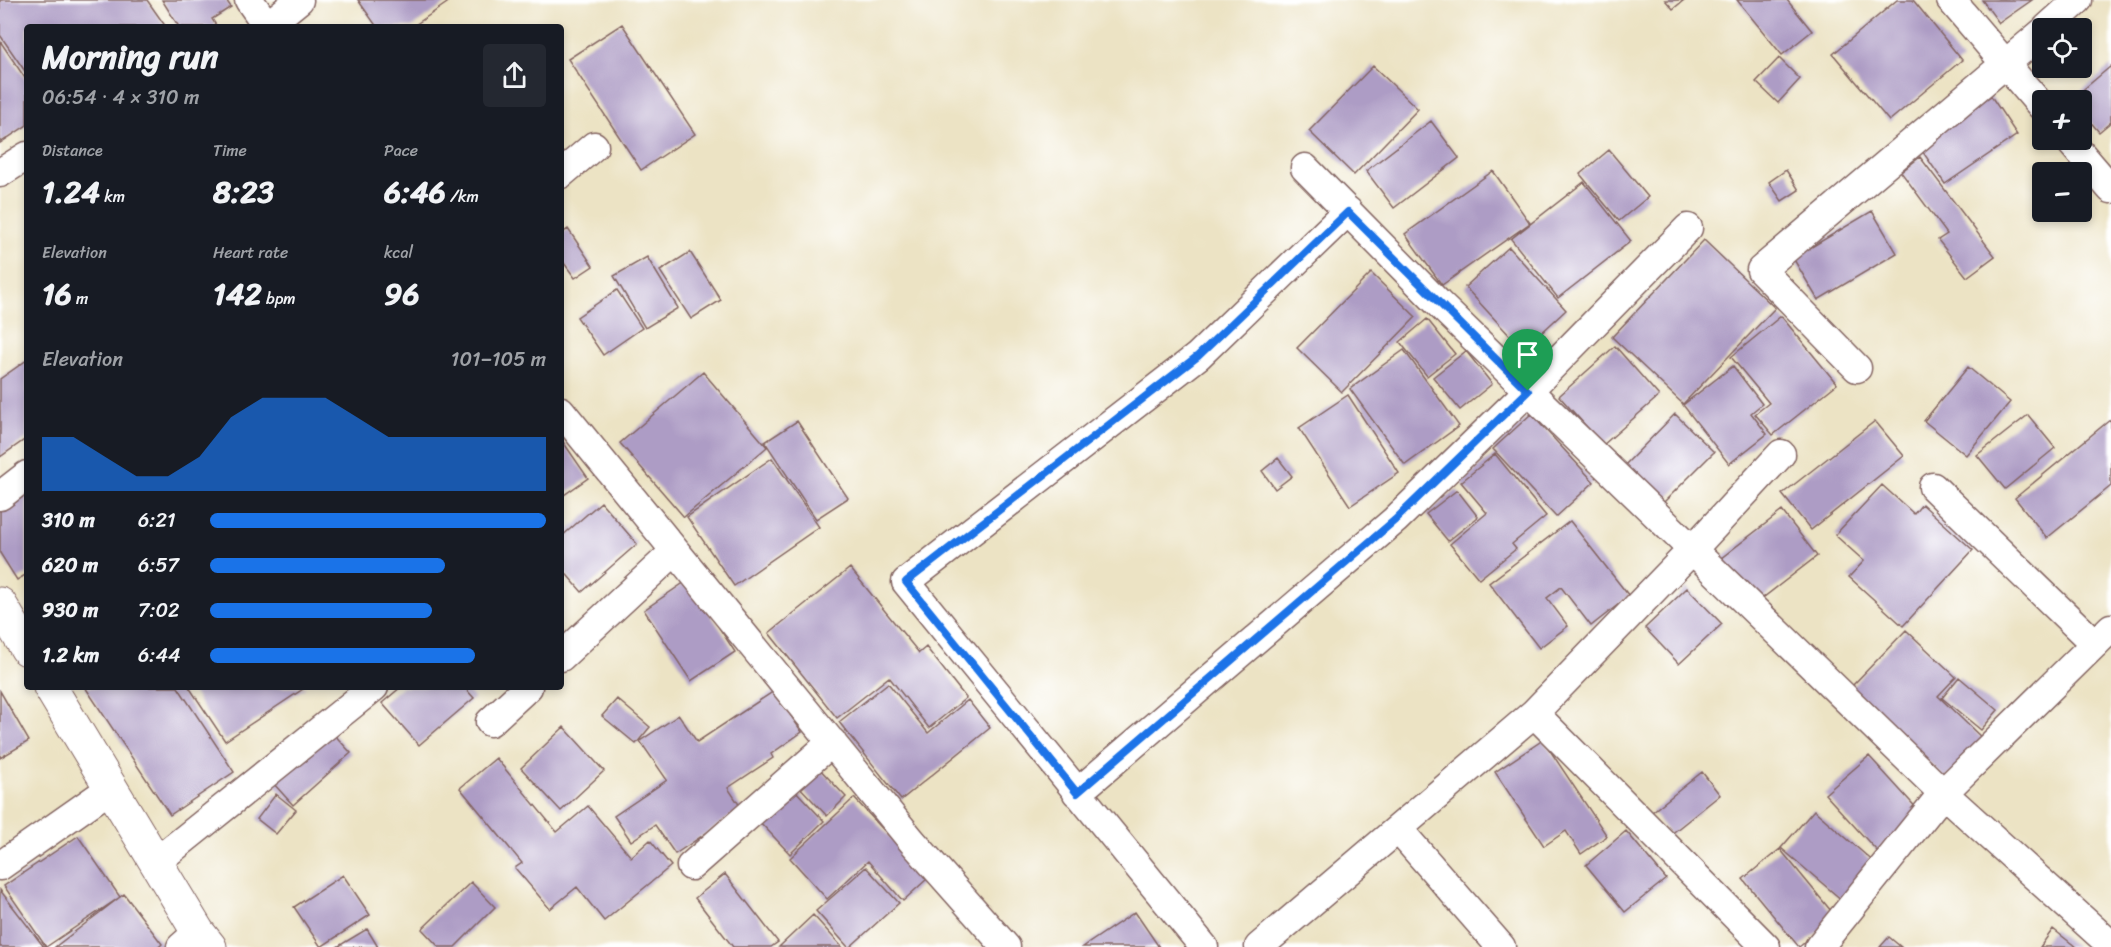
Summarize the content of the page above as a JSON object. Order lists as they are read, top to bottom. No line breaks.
{"page":{"map_buttons":["+","−"],"heading":["Morning run","06:54 · 4 × 310 m"],"stats":[["Distance","1.24 km"],["Time","8:23"],["Pace","6:46 /km"],["Elevation","16 m"],["Heart rate","142 bpm"],["kcal","96"]],"chart":["Elevation","101–105 m"],"list":[{"name":"310 m","note":"6:21"},{"name":"620 m","note":"6:57"},{"name":"930 m","note":"7:02"},{"name":"1.2 km","note":"6:44"}]}}
